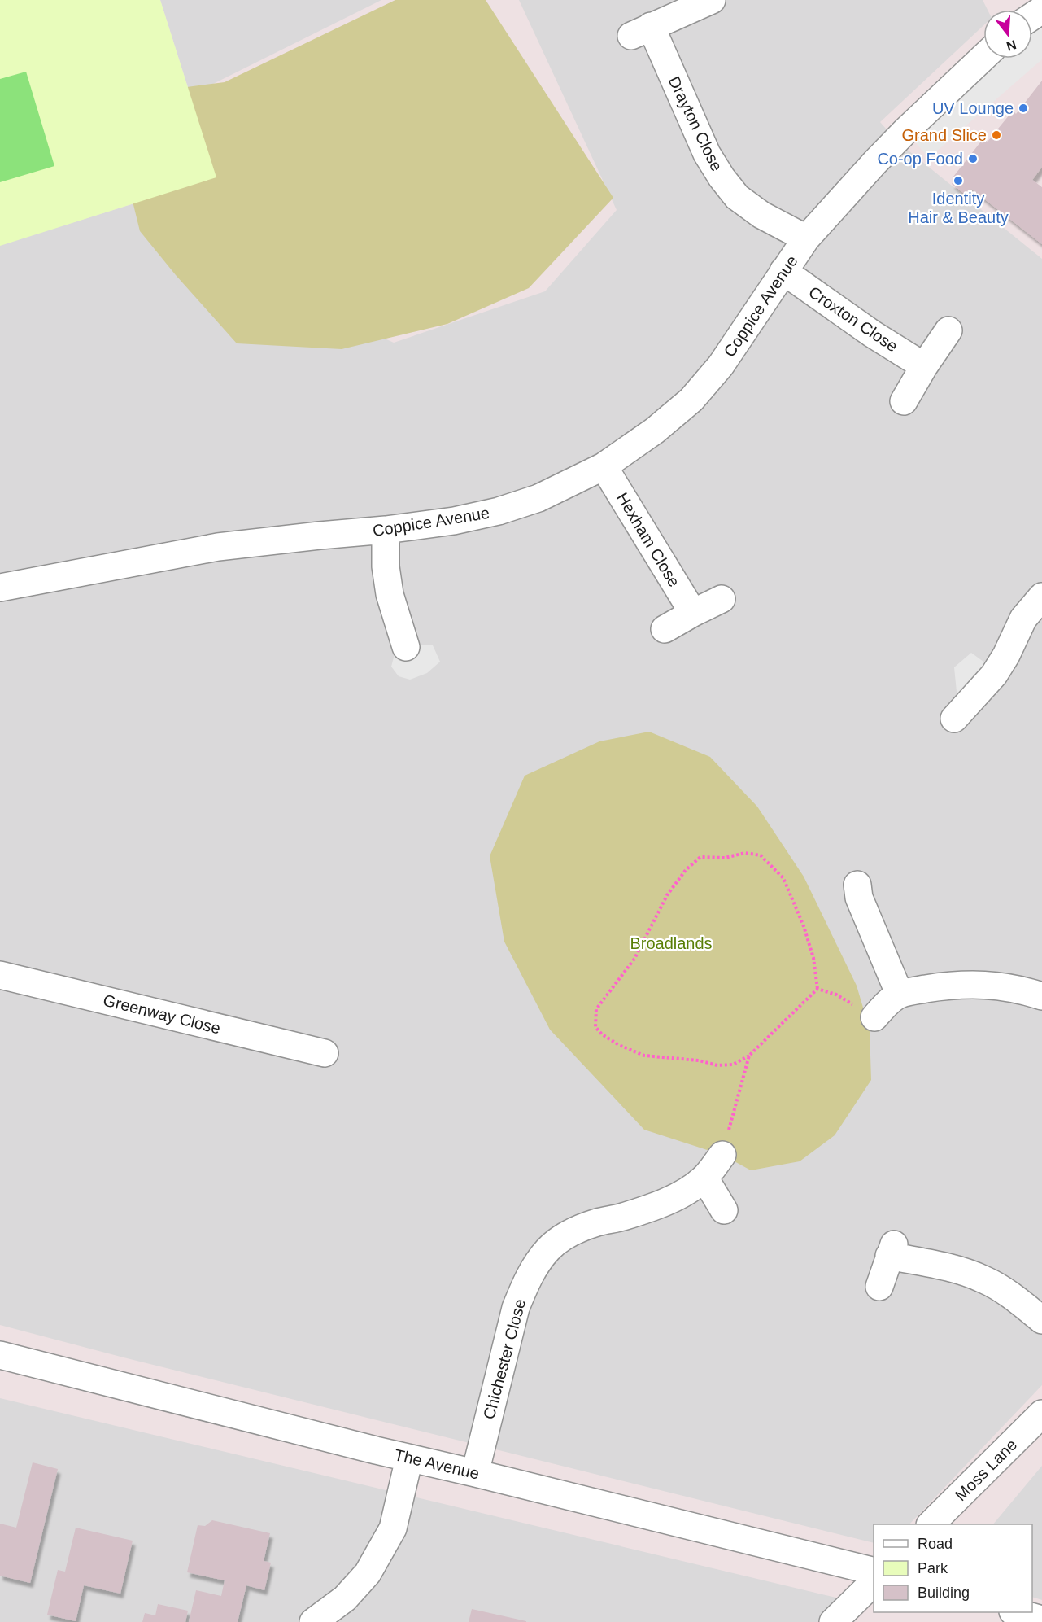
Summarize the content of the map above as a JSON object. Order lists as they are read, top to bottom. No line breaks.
{"streets":{"street":["Drayton Close","Coppice Avenue","Croxton Close","Hexham Close","Greenway Close","Chichester Close","The Avenue","Moss Lane"]},"crossings":[["Drayton Close","Coppice Avenue"],["Coppice Avenue","Croxton Close"],["Coppice Avenue","Hexham Close"],["Chichester Close","The Avenue"]],"parks":["Broadlands"],"places":["UV Lounge","Grand Slice","Co-op Food","Identity Hair & Beauty"],"legend":["Road","Park","Building"],"north":"bottom"}
